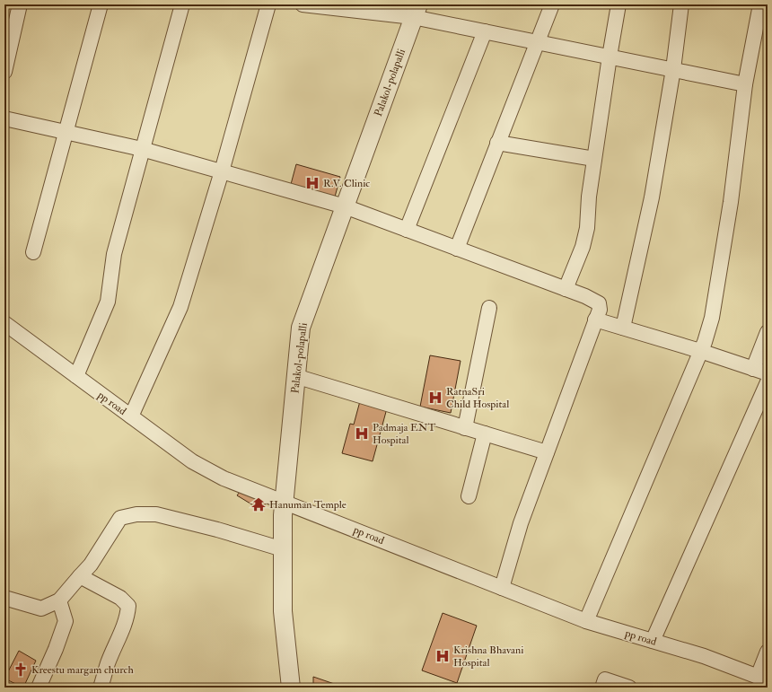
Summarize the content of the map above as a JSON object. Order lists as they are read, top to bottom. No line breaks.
{"streets":{"street":["Palakol-polapalli","pp road"]},"crossings":[["Palakol-polapalli","pp road"]],"places":{"hospital":["R.V. Clinic","RatnaSri Child Hospital","Padmaja ENT Hospital","Krishna Bhavani Hospital"],"temple":["Hanuman Temple"],"church":["Kreestu margam church"]}}
